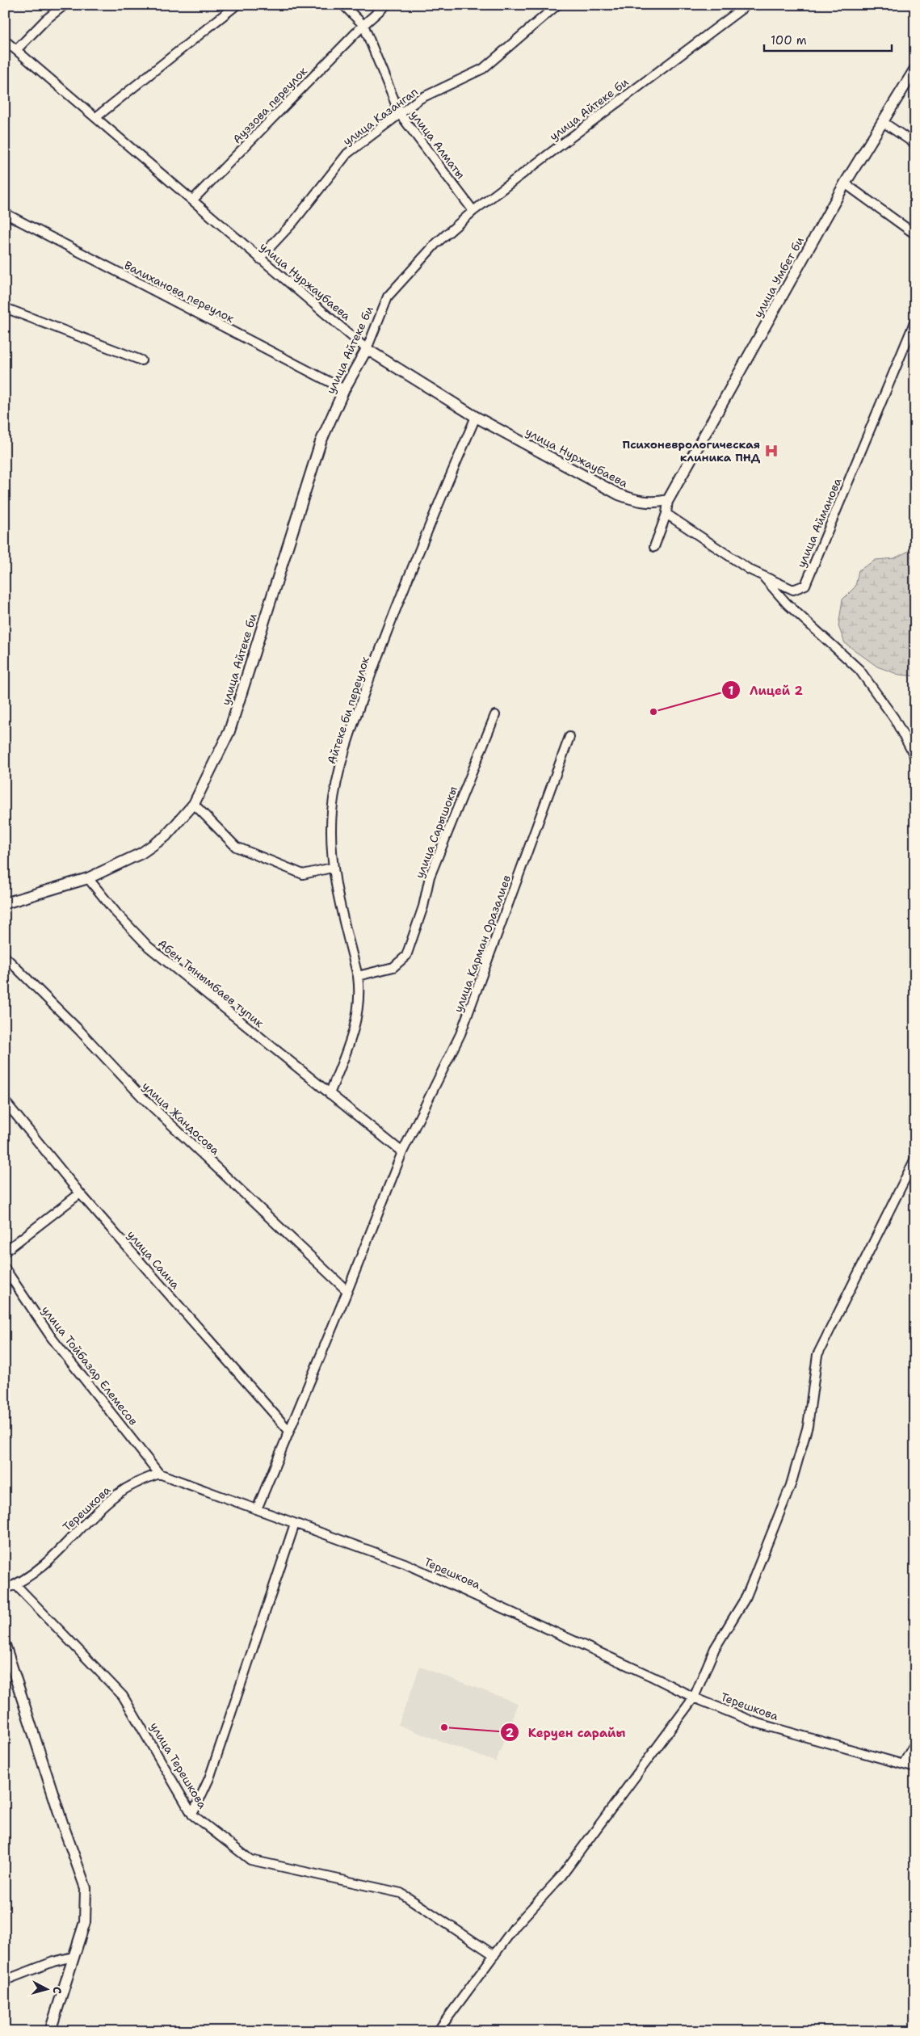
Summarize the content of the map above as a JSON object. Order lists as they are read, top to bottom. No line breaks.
{"streets":{"street":["Ауэзова переулок","улица Айтеке би","улица Казангап","улица Алматы","улица Умбет би","улица Нуржаубаева","Валиханова переулок","улица Айманова","Айтеке би переулок","улица Сарышокы","улица Карман Оразалиев","Абен Тынымбаев тупик","улица Жандосова","улица Саина","улица Тойбазар Елемесов","Терешкова","улица Терешкова"]},"crossings":[["Ауэзова переулок","улица Алматы"],["Ауэзова переулок","улица Нуржаубаева"],["улица Айтеке би","улица Алматы"],["улица Айтеке би","улица Нуржаубаева"],["улица Айтеке би","Валиханова переулок"],["улица Айтеке би","Абен Тынымбаев тупик"],["улица Казангап","улица Алматы"],["улица Казангап","улица Нуржаубаева"],["улица Умбет би","улица Нуржаубаева"],["улица Нуржаубаева","Айтеке би переулок"],["Айтеке би переулок","улица Сарышокы"],["Айтеке би переулок","Абен Тынымбаев тупик"],["улица Карман Оразалиев","Абен Тынымбаев тупик"],["улица Карман Оразалиев","улица Жандосова"],["улица Карман Оразалиев","улица Саина"],["улица Карман Оразалиев","Терешкова"],["улица Тойбазар Елемесов","Терешкова"],["Терешкова","улица Терешкова"]],"places":{"hospital":["Психоневрологическая клиника ПНД"],"other":["Лицей 2","Керуен сарайы"]},"scale_bar":"100 m","north":"right"}
